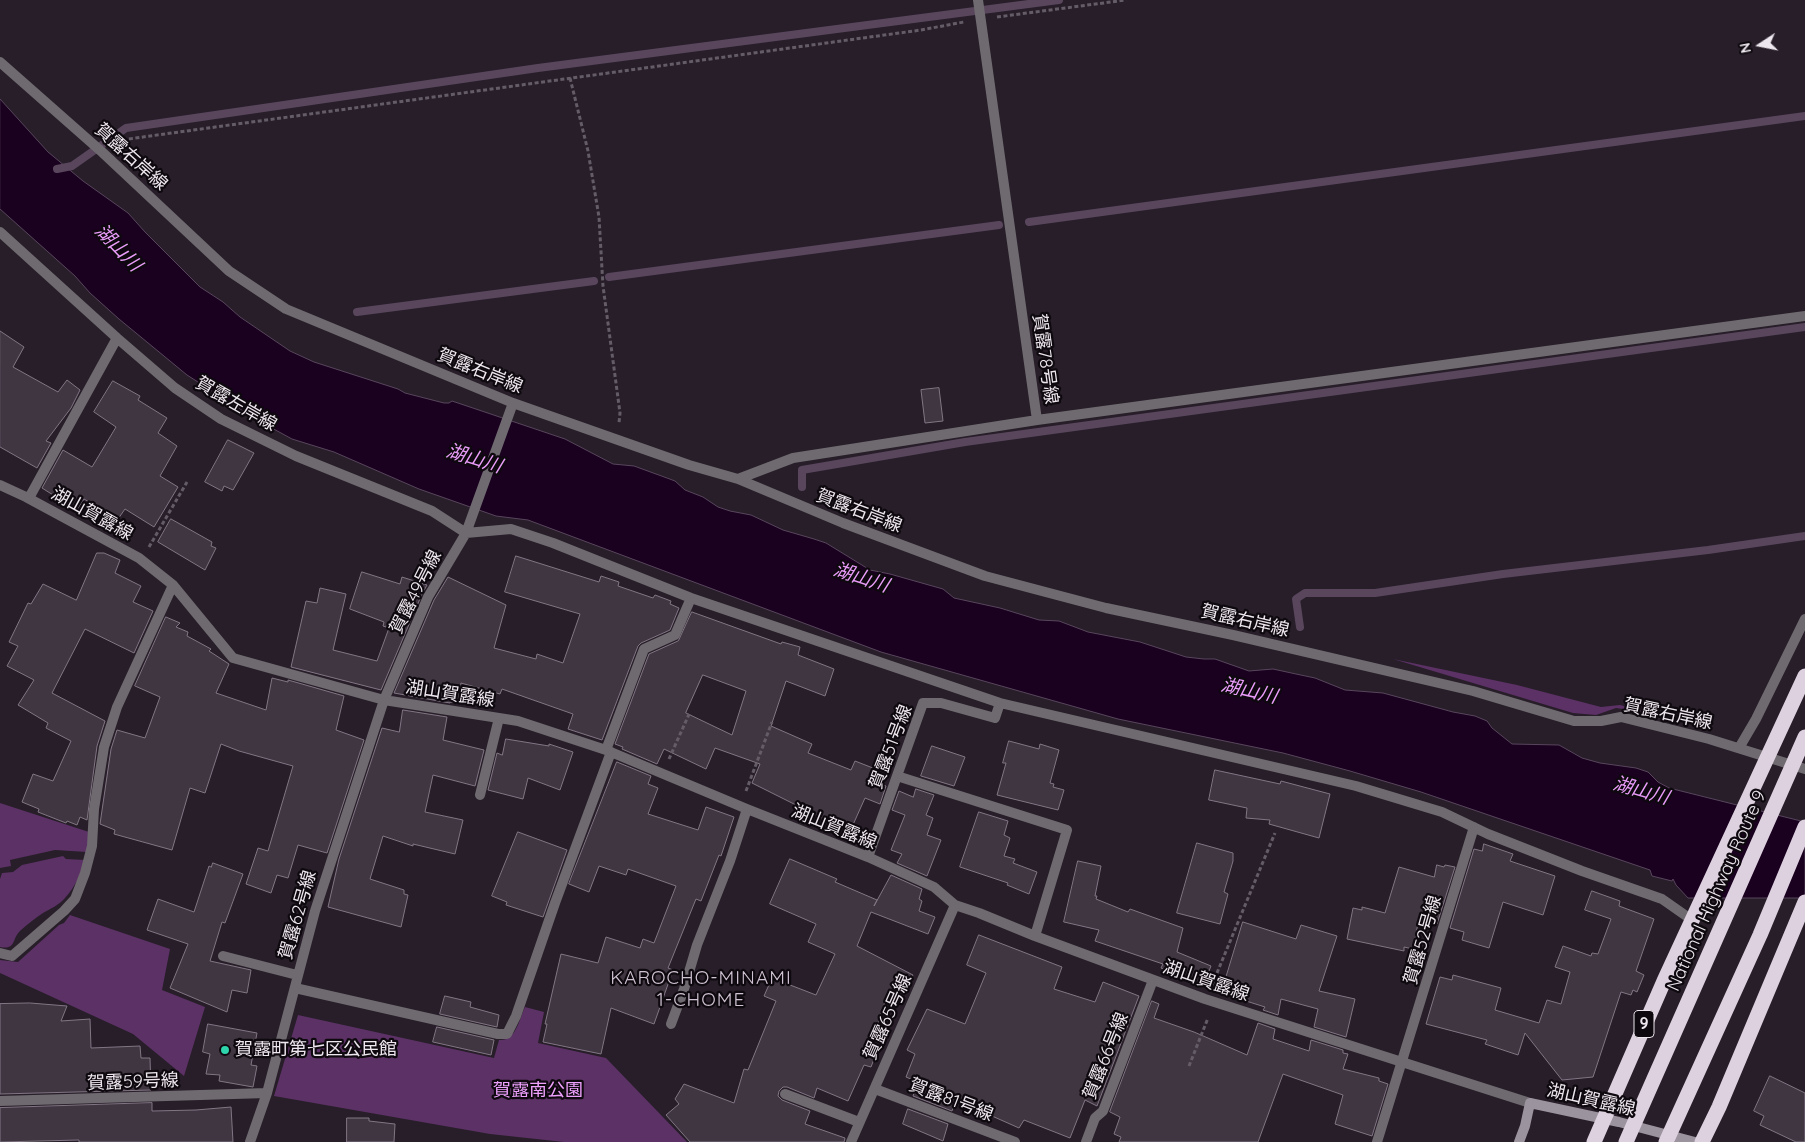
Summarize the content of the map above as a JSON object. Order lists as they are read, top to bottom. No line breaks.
{"streets":{"highway":["National Highway Route 9","9"],"street":["賀露右岸線","賀露78号線","賀露左岸線","湖山賀露線","賀露49号線","賀露51号線","賀露62号線","賀露52号線","賀露65号線","賀露66号線","賀露59号線","賀露81号線"]},"crossings":[["賀露右岸線","賀露78号線"],["賀露右岸線","賀露49号線"],["賀露左岸線","賀露49号線"],["湖山賀露線","賀露49号線"],["湖山賀露線","賀露51号線"],["湖山賀露線","賀露62号線"],["湖山賀露線","賀露52号線"],["湖山賀露線","賀露65号線"],["湖山賀露線","9"],["湖山賀露線","賀露66号線"],["賀露49号線","賀露62号線"],["賀露62号線","賀露59号線"],["賀露65号線","賀露81号線"]],"districts":["KAROCHO-MINAMI 1-CHOME"],"water":["湖山川"],"parks":["賀露南公園"],"places":["賀露町第七区公民館"],"north":"left"}
